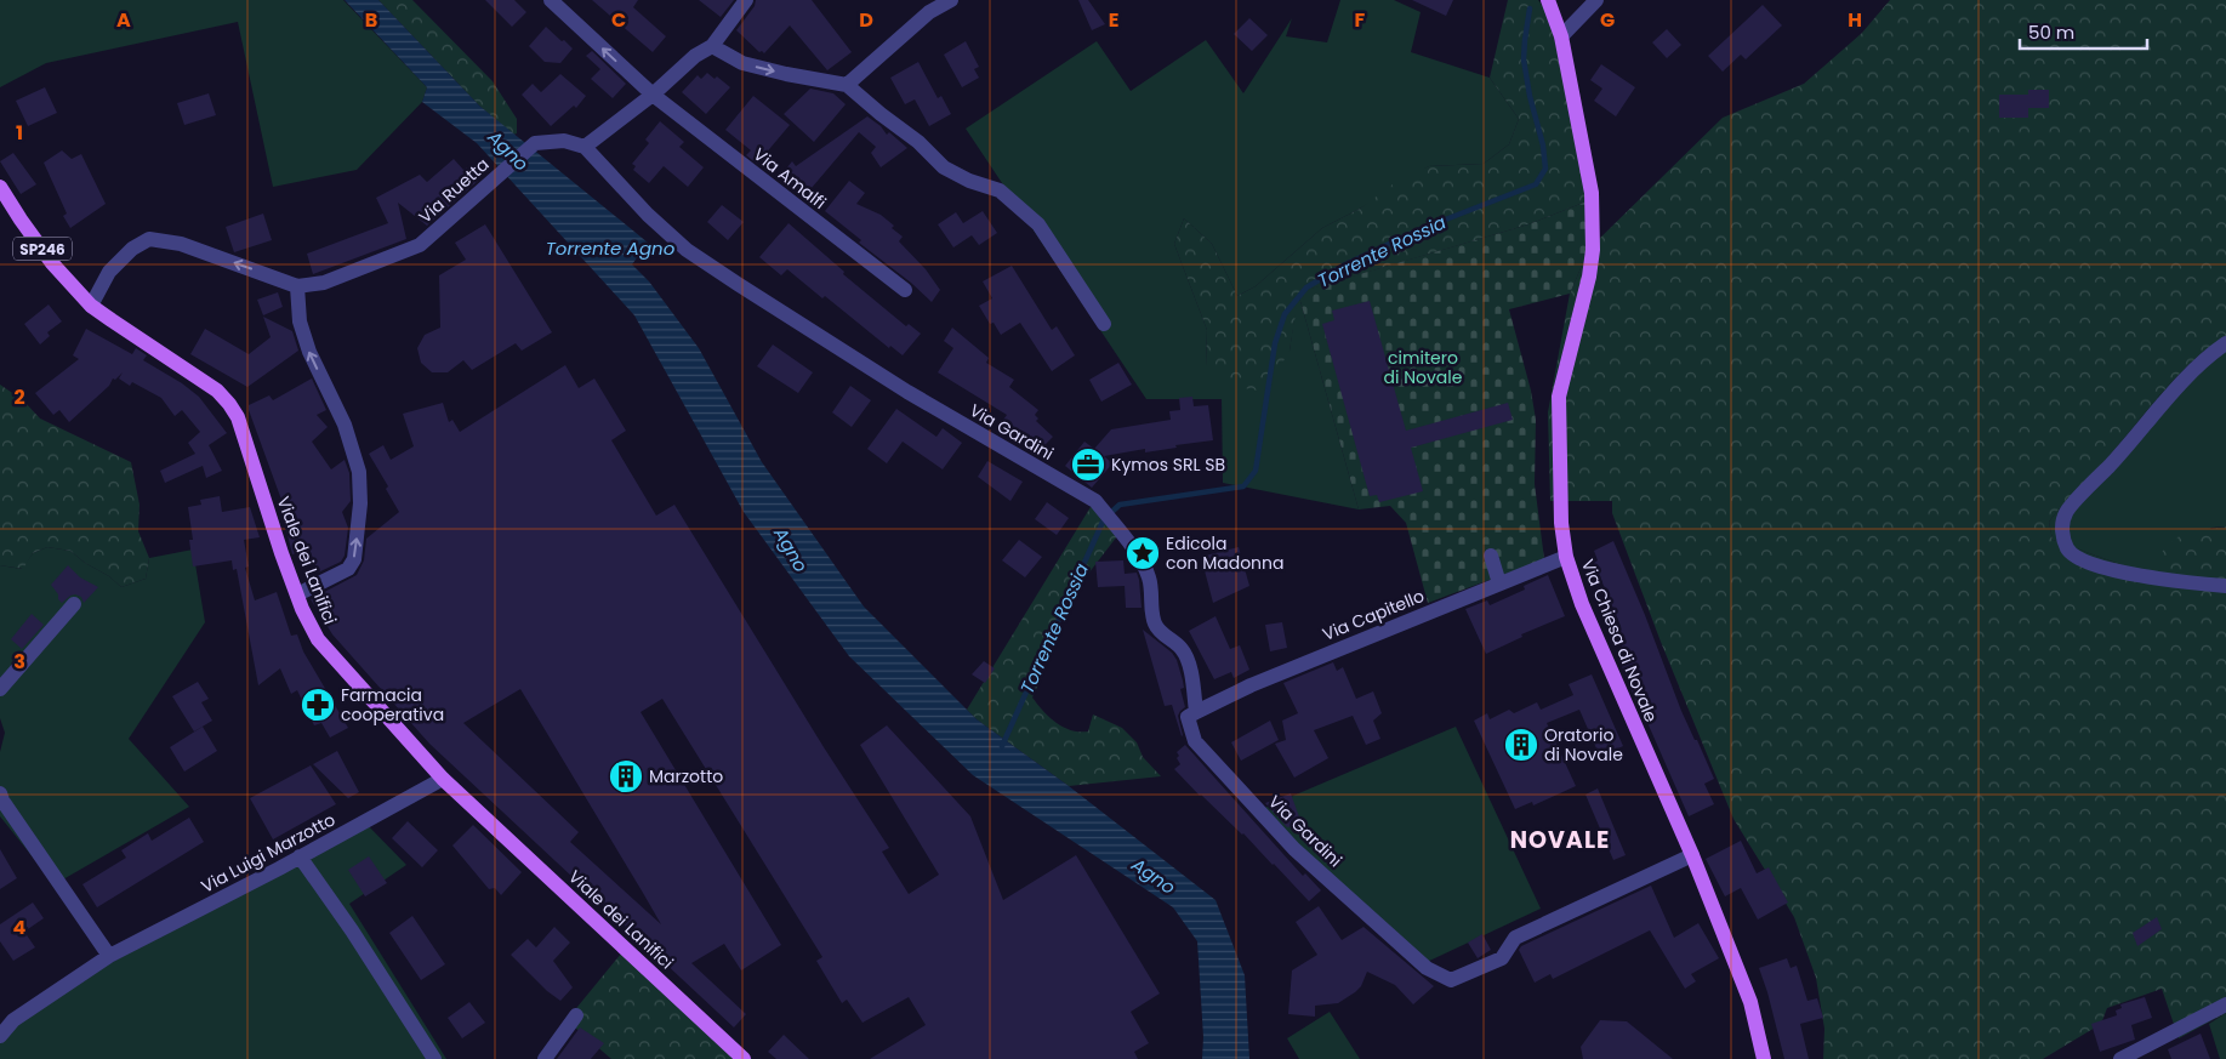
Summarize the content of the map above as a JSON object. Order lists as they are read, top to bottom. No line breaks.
{"streets":{"main road":["SP246","Viale dei Lanifici","Via Chiesa di Novale"],"street":["Via Amalfi","Via Ruetta","Via Gardini","Via Capitello","Via Luigi Marzotto"]},"crossings":[["Via Ruetta","Via Gardini"],["Via Gardini","Via Capitello"],["Via Gardini","Via Chiesa di Novale"],["Viale dei Lanifici","Via Luigi Marzotto"],["Via Capitello","Via Chiesa di Novale"]],"districts":["NOVALE"],"water":["Agno","Torrente Agno","Torrente Rossia"],"parks":["cimitero di Novale"],"places":{"office":["Kymos SRL SB"],"place":["Edicola con Madonna"],"pharmacy":["Farmacia cooperativa"],"building":["Oratorio di Novale","Marzotto"]},"scale_bar":"50 m","grid":{"columns":["A","B","C","D","E","F","G","H"],"rows":["1","2","3","4"]}}
